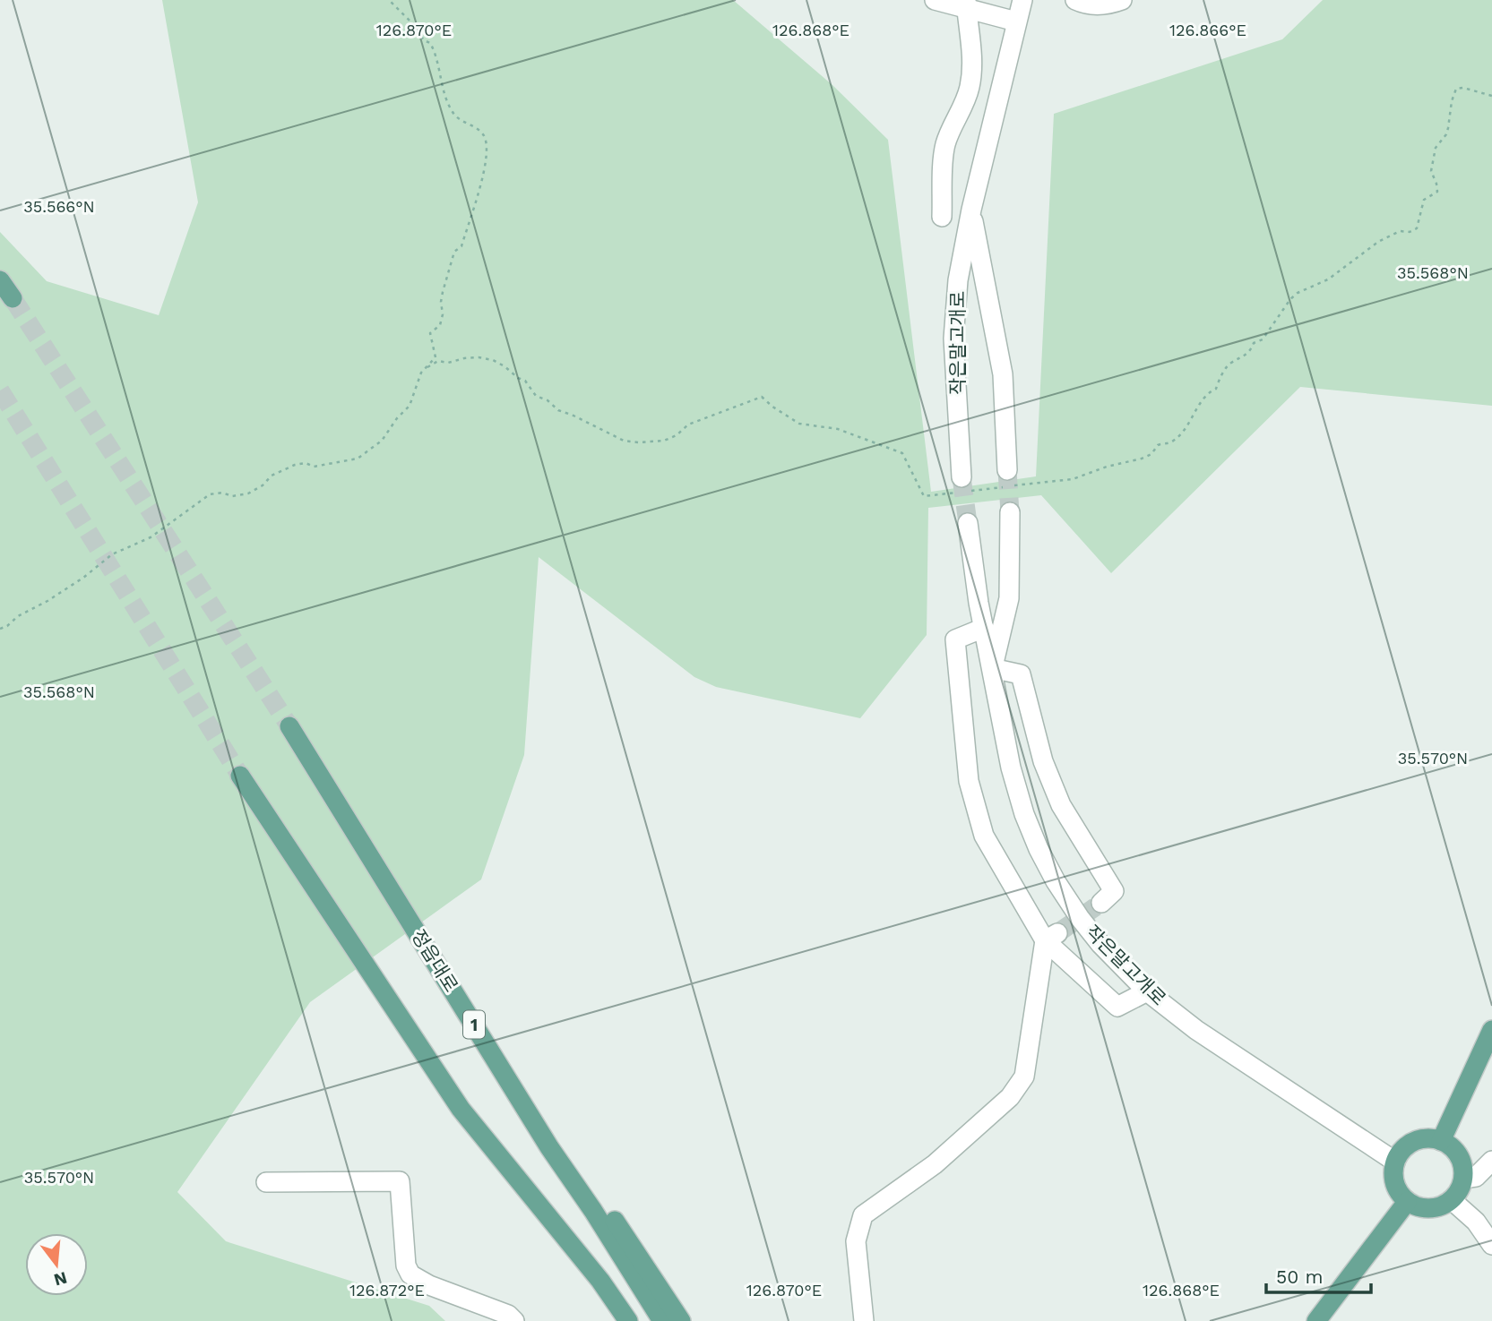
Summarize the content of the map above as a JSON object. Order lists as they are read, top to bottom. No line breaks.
{"streets":{"main road":["정읍대로","1"],"street":["작은말고개로"]},"scale_bar":"50 m","north":"bottom","coordinates":["126.870°E","126.868°E","126.866°E","35.566°N","35.568°N","35.570°N","126.872°E"]}
